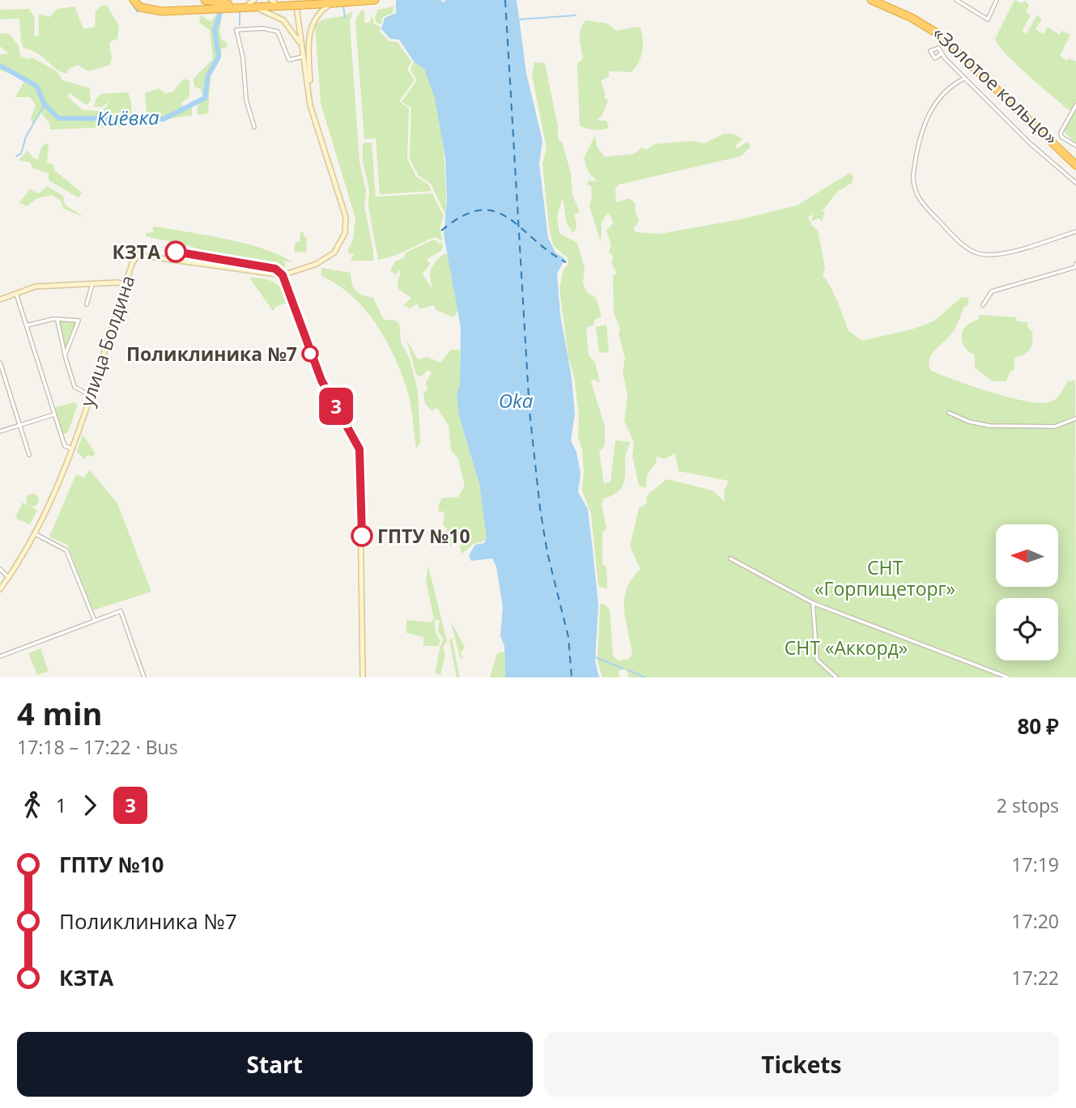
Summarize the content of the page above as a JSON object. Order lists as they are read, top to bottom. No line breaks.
{"streets":{"highway":["«Золотое кольцо»"],"main road":["улица Болдина"]},"water":["Киёвка","Oka"],"parks":["СНТ «Горпищеторг»","СНТ «Аккорд»"],"places":["КЗТА","Поликлиника №7","ГПТУ №10"],"lines":["bus line 3"],"north":"left","page":{"on_map":"3","heading":["4 min","17:18 – 17:22 · Bus","80 ₽"],"legs":["1","3","2 stops"],"list":[{"name":"ГПТУ №10","value":"17:19"},{"name":"Поликлиника №7","value":"17:20"},{"name":"КЗТА","value":"17:22"}],"buttons":["Start","Tickets"]}}
